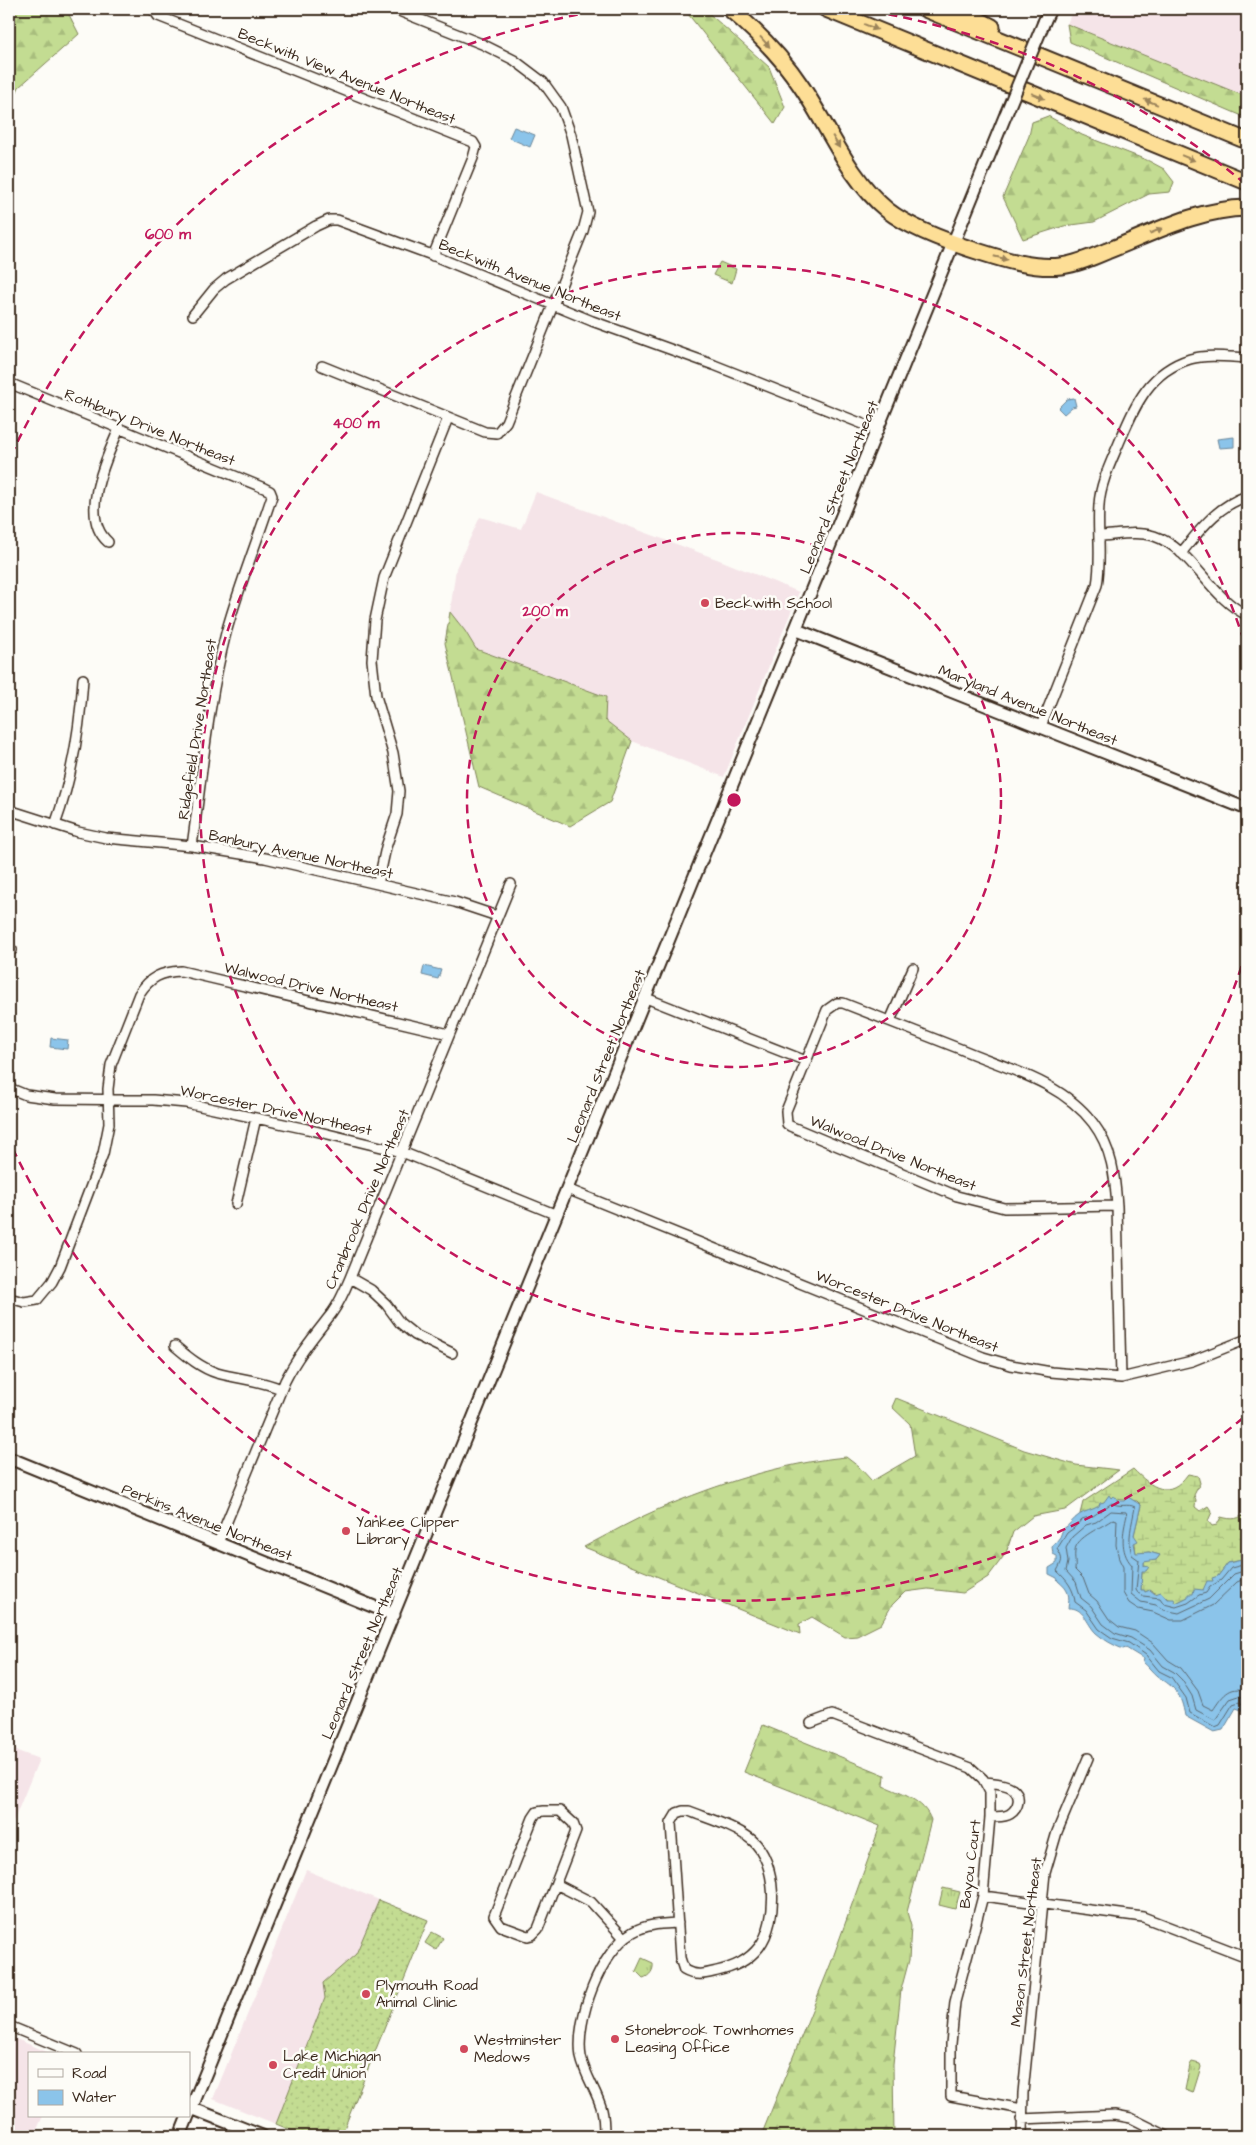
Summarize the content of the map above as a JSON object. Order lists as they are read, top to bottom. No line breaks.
{"streets":{"main road":["Leonard Street Northeast","Maryland Avenue Northeast","Perkins Avenue Northeast"],"street":["Beckwith View Avenue Northeast","Beckwith Avenue Northeast","Rothbury Drive Northeast","Ridgefield Drive Northeast","Banbury Avenue Northeast","Walwood Drive Northeast","Worcester Drive Northeast","Cranbrook Drive Northeast","Bayou Court","Mason Street Northeast"]},"crossings":[["Beckwith View Avenue Northeast","Beckwith Avenue Northeast"],["Beckwith Avenue Northeast","Leonard Street Northeast"],["Rothbury Drive Northeast","Ridgefield Drive Northeast"],["Leonard Street Northeast","Maryland Avenue Northeast"],["Leonard Street Northeast","Worcester Drive Northeast"],["Leonard Street Northeast","Perkins Avenue Northeast"],["Ridgefield Drive Northeast","Banbury Avenue Northeast"],["Banbury Avenue Northeast","Cranbrook Drive Northeast"],["Walwood Drive Northeast","Worcester Drive Northeast"],["Walwood Drive Northeast","Cranbrook Drive Northeast"],["Worcester Drive Northeast","Cranbrook Drive Northeast"],["Cranbrook Drive Northeast","Perkins Avenue Northeast"],["Bayou Court","Mason Street Northeast"]],"places":["Beckwith School","Yankee Clipper Library","Plymouth Road Animal Clinic","Stonebrook Townhomes Leasing Office","Westminster Medows","Lake Michigan Credit Union"],"legend":["Road","Water"],"rings":["600 m","400 m","200 m"]}
